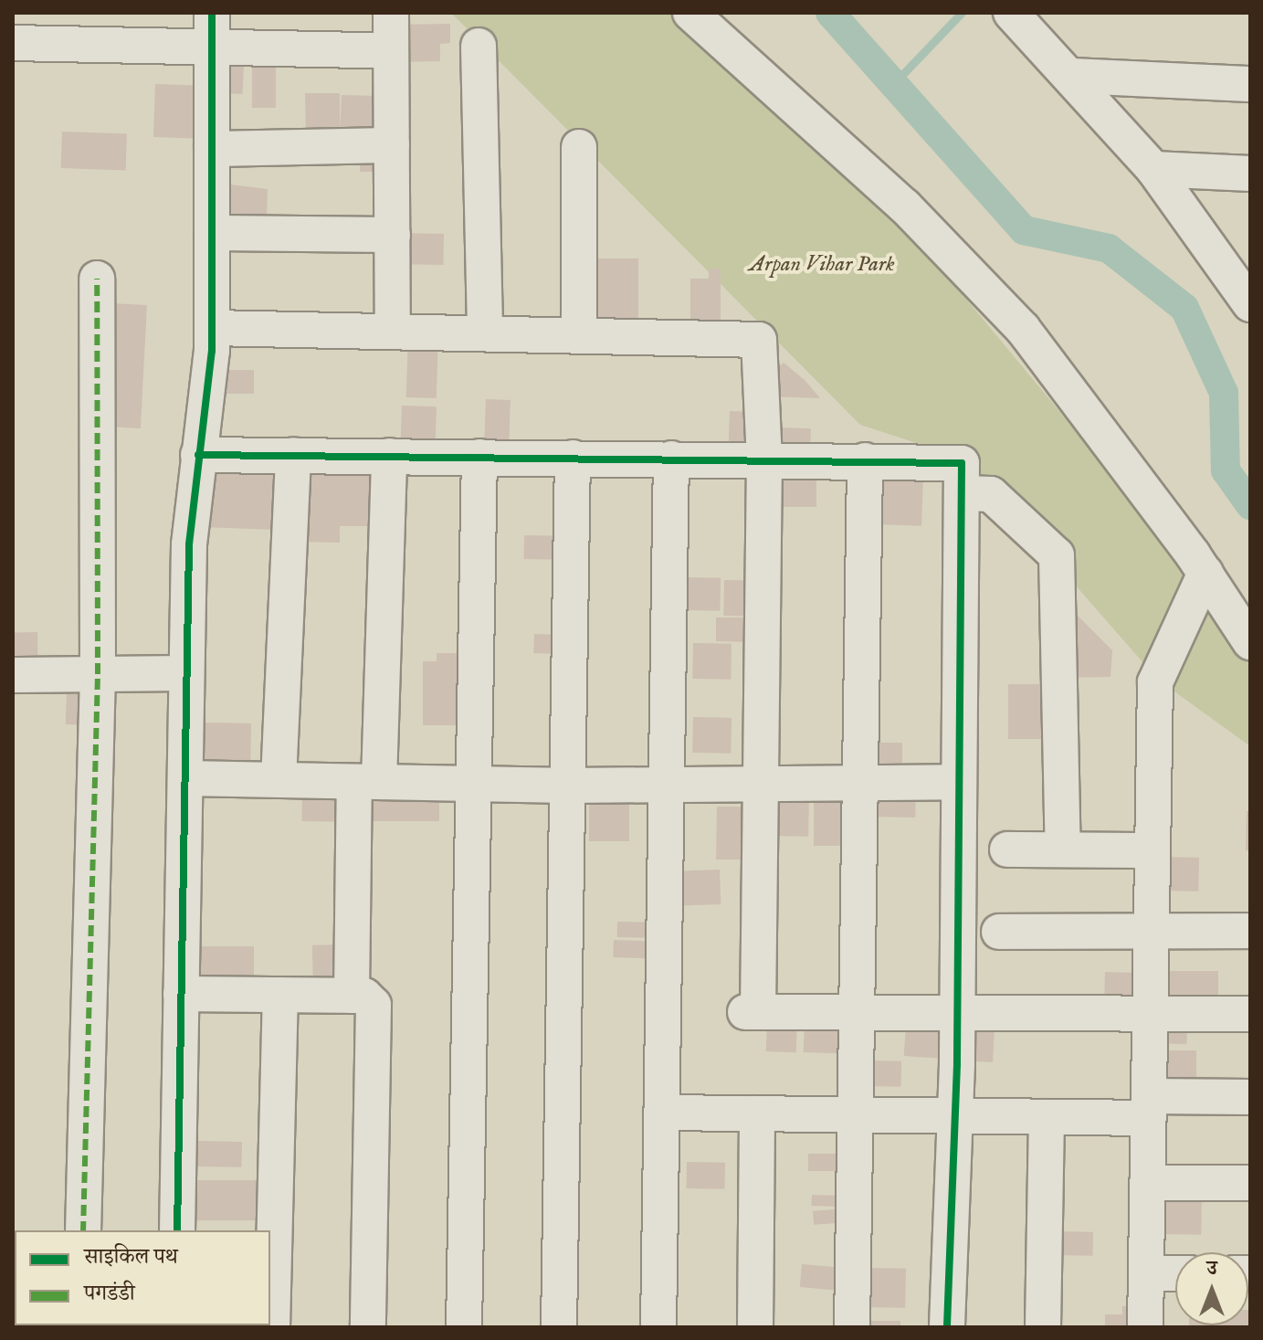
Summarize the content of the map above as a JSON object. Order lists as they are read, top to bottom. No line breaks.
{"parks":["Arpan Vihar Park"],"legend":["साइकिल पथ","पगडंडी"],"north":"top"}
